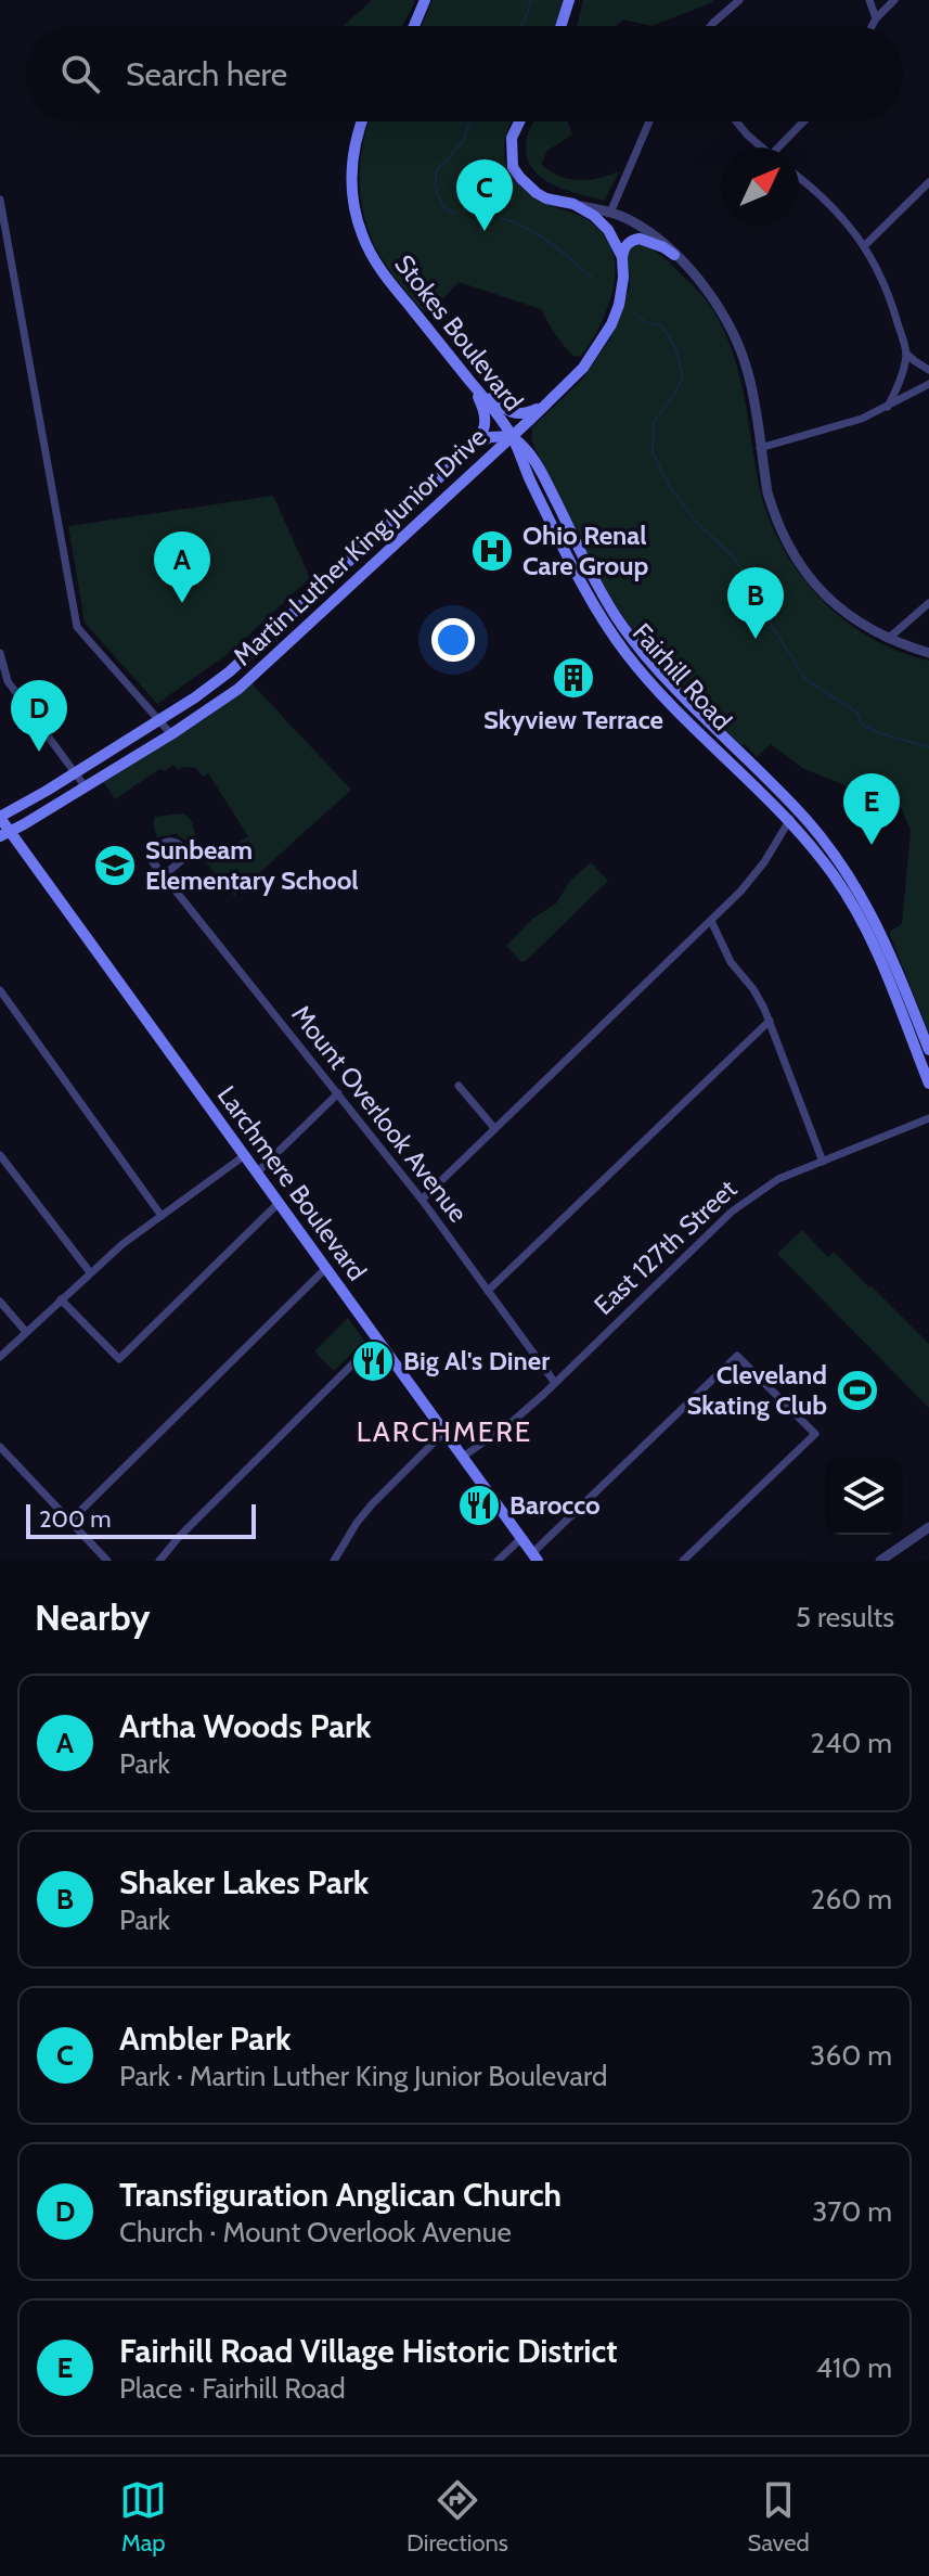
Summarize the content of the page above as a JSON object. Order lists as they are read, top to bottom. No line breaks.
{"streets":{"main road":["Stokes Boulevard","Martin Luther King Junior Drive","Fairhill Road","Larchmere Boulevard"],"street":["Mount Overlook Avenue","East 127th Street"]},"crossings":[["Stokes Boulevard","Martin Luther King Junior Drive"],["Stokes Boulevard","Fairhill Road"],["Martin Luther King Junior Drive","Fairhill Road"],["Martin Luther King Junior Drive","Larchmere Boulevard"],["Mount Overlook Avenue","East 127th Street"],["Larchmere Boulevard","East 127th Street"]],"districts":["LARCHMERE"],"places":{"hospital":["Ohio Renal Care Group"],"building":["Skyview Terrace"],"school or university":["Sunbeam Elementary School"],"restaurant":["Big Al's Diner","Barocco"],"sports":["Cleveland Skating Club"]},"scale_bar":"200 m","north":"top right","page":{"search":"Search here","pins":["C","A","B","D","E"],"scale":"200 m","heading":["Nearby","5 results"],"list":[{"mark":"A","name":"Artha Woods Park","note":"Park","value":"240 m"},{"mark":"B","name":"Shaker Lakes Park","note":"Park","value":"260 m"},{"mark":"C","name":"Ambler Park","note":"Park · Martin Luther King Junior Boulevard","value":"360 m"},{"mark":"D","name":"Transfiguration Anglican Church","note":"Church · Mount Overlook Avenue","value":"370 m"},{"mark":"E","name":"Fairhill Road Village Historic District","note":"Place · Fairhill Road","value":"410 m"}],"nav":["Map","Directions","Saved"]}}
